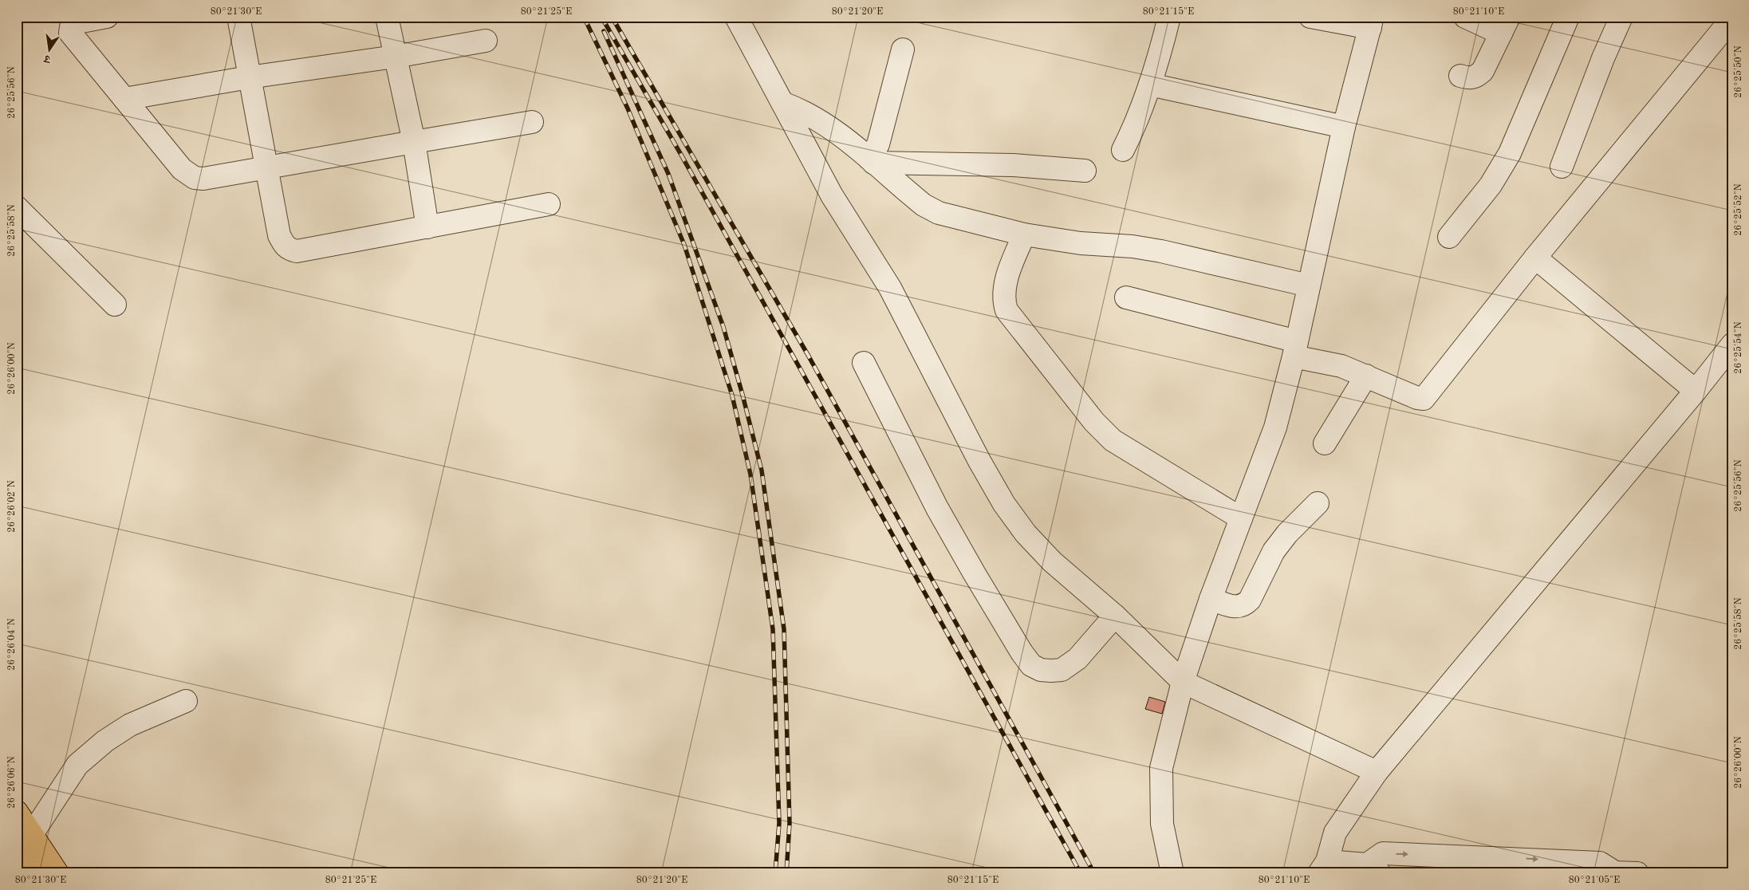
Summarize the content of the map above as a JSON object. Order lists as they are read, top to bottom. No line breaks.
{"north":"bottom","coordinates":["80°21'30\"E","80°21'25\"E","80°21'20\"E","80°21'15\"E","80°21'10\"E","26°25'50\"N","26°25'56\"N","26°25'52\"N","26°25'58\"N","26°25'54\"N","26°26'00\"N","26°26'02\"N","26°26'04\"N","26°26'06\"N","80°21'05\"E"]}
